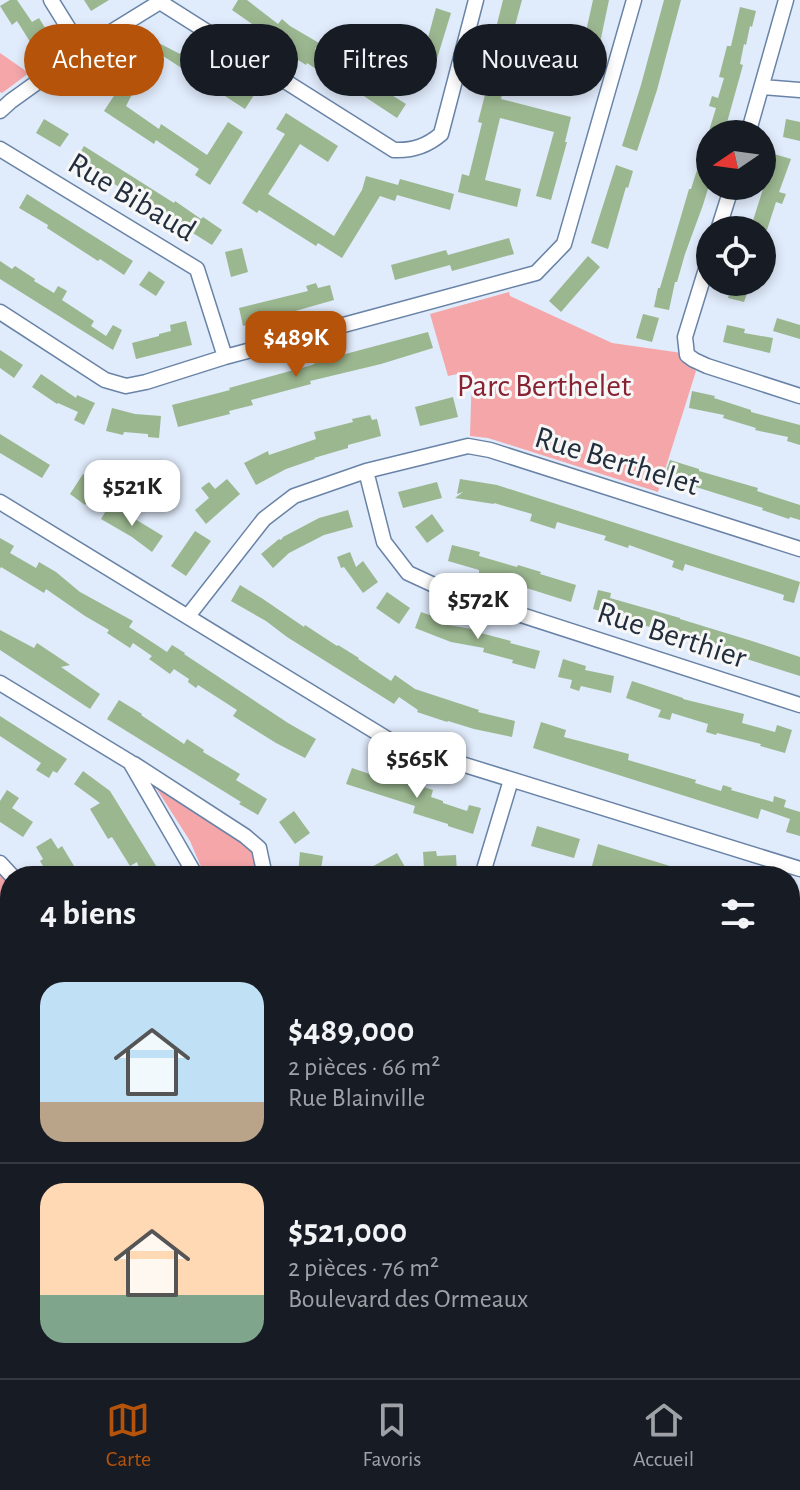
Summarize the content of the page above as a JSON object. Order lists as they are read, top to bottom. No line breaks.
{"streets":{"street":["Rue Bibaud","Rue Berthelet","Rue Berthier"]},"crossings":[["Rue Berthelet","Rue Berthier"]],"parks":["Parc Berthelet"],"north":"left","page":{"chip":["Acheter","Louer","Filtres","Nouveau"],"price":["$489K","$521K","$572K","$565K"],"heading":"4 biens","list":[{"name":"$489,000","note":"2 pièces · 66 m² · Rue Blainville"},{"name":"$521,000","note":"2 pièces · 76 m² · Boulevard des Ormeaux"}],"tabs":["Carte","Favoris","Accueil"]}}
